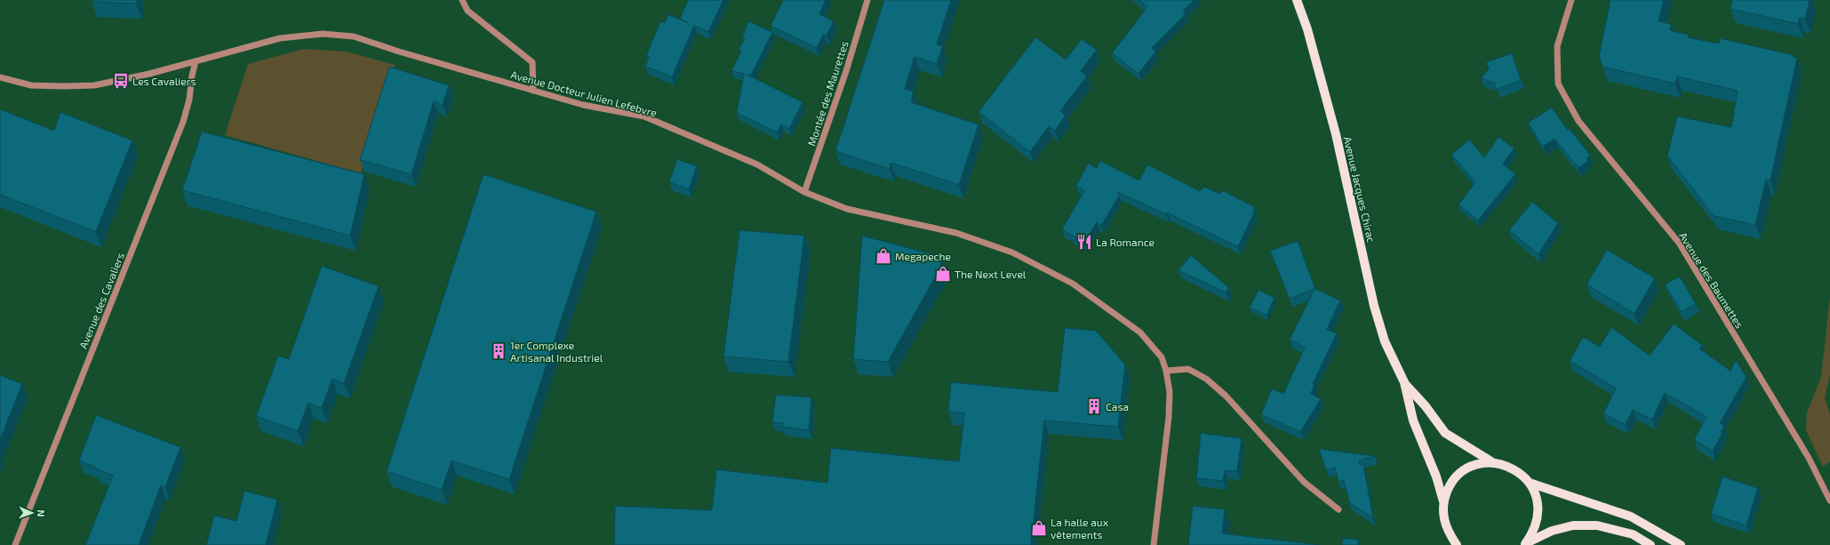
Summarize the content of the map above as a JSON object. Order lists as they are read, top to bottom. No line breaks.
{"streets":{"main road":["Avenue Jacques Chirac"],"street":["Avenue Docteur Julien Lefebvre","Montée des Maurettes","Avenue des Baumettes","Avenue des Cavaliers"]},"crossings":[["Avenue Docteur Julien Lefebvre","Montée des Maurettes"],["Avenue Docteur Julien Lefebvre","Avenue des Cavaliers"]],"places":{"bus stop":["Les Cavaliers"],"restaurant":["La Romance"],"shop":["Megapeche","The Next Level","La halle aux vêtements"],"building":["1er Complexe Artisanal Industriel","Casa"]},"north":"right"}
